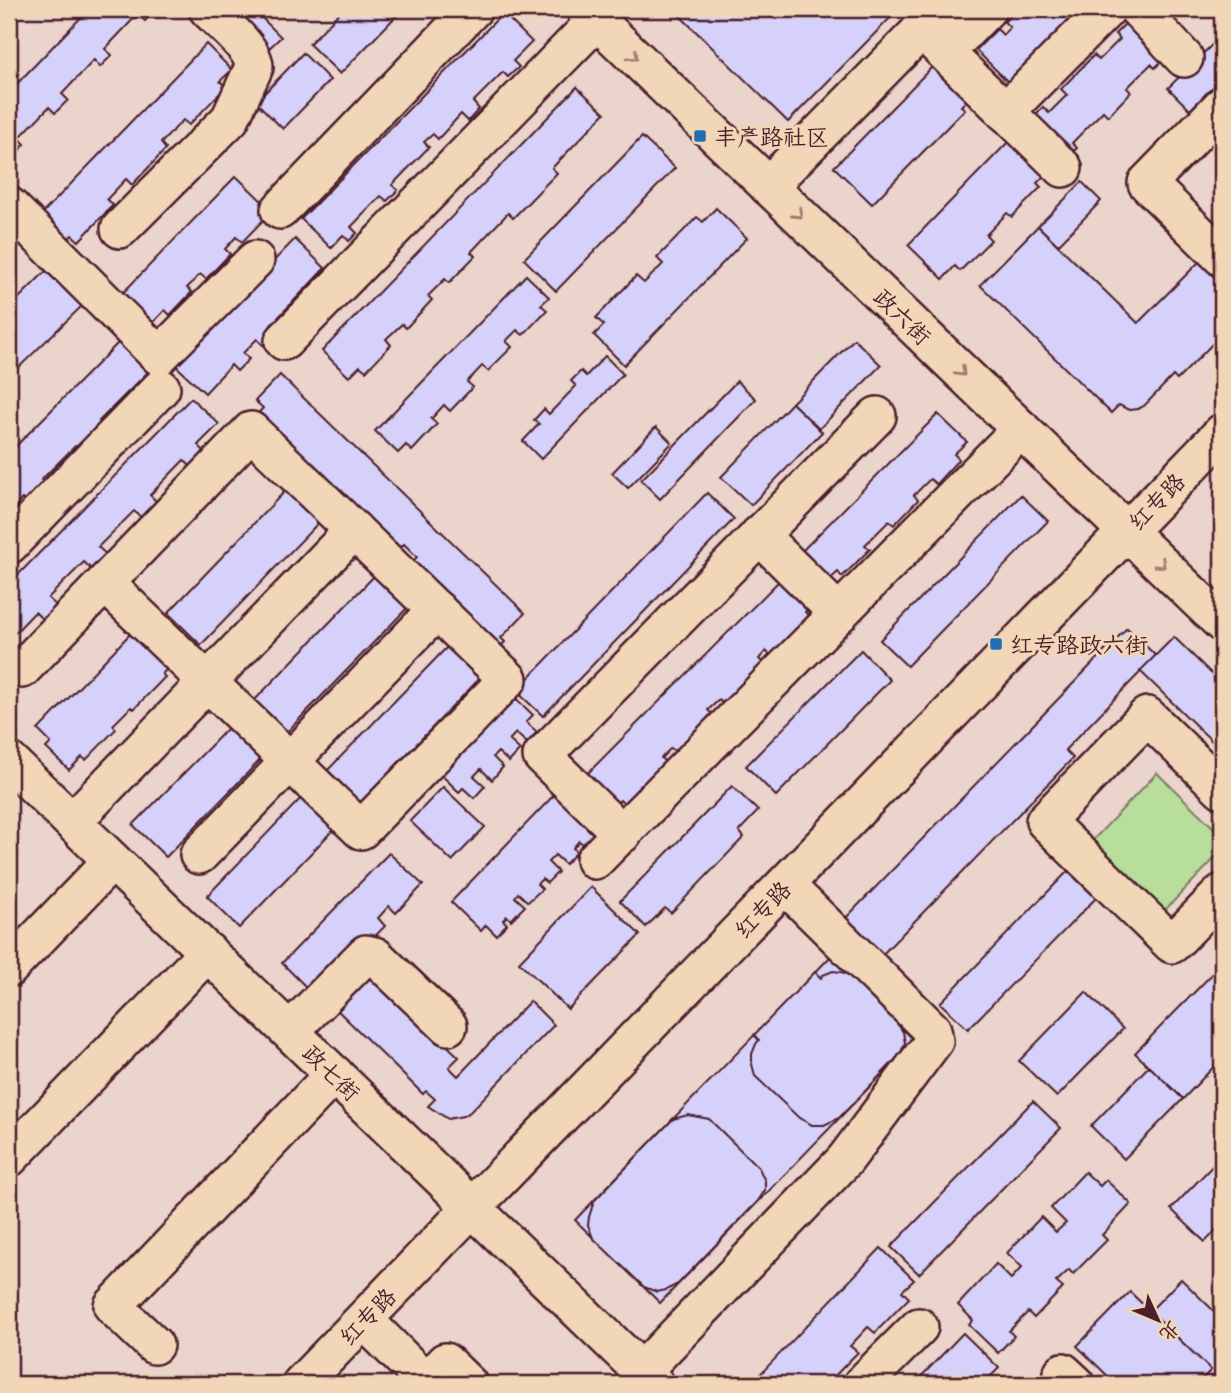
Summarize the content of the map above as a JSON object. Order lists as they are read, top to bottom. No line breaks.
{"streets":{"street":["政六街","红专路","政七街"]},"crossings":[["政六街","红专路"],["红专路","政七街"]],"places":{"transit":["丰产路社区","红专路政六街"]},"north":"bottom right"}
